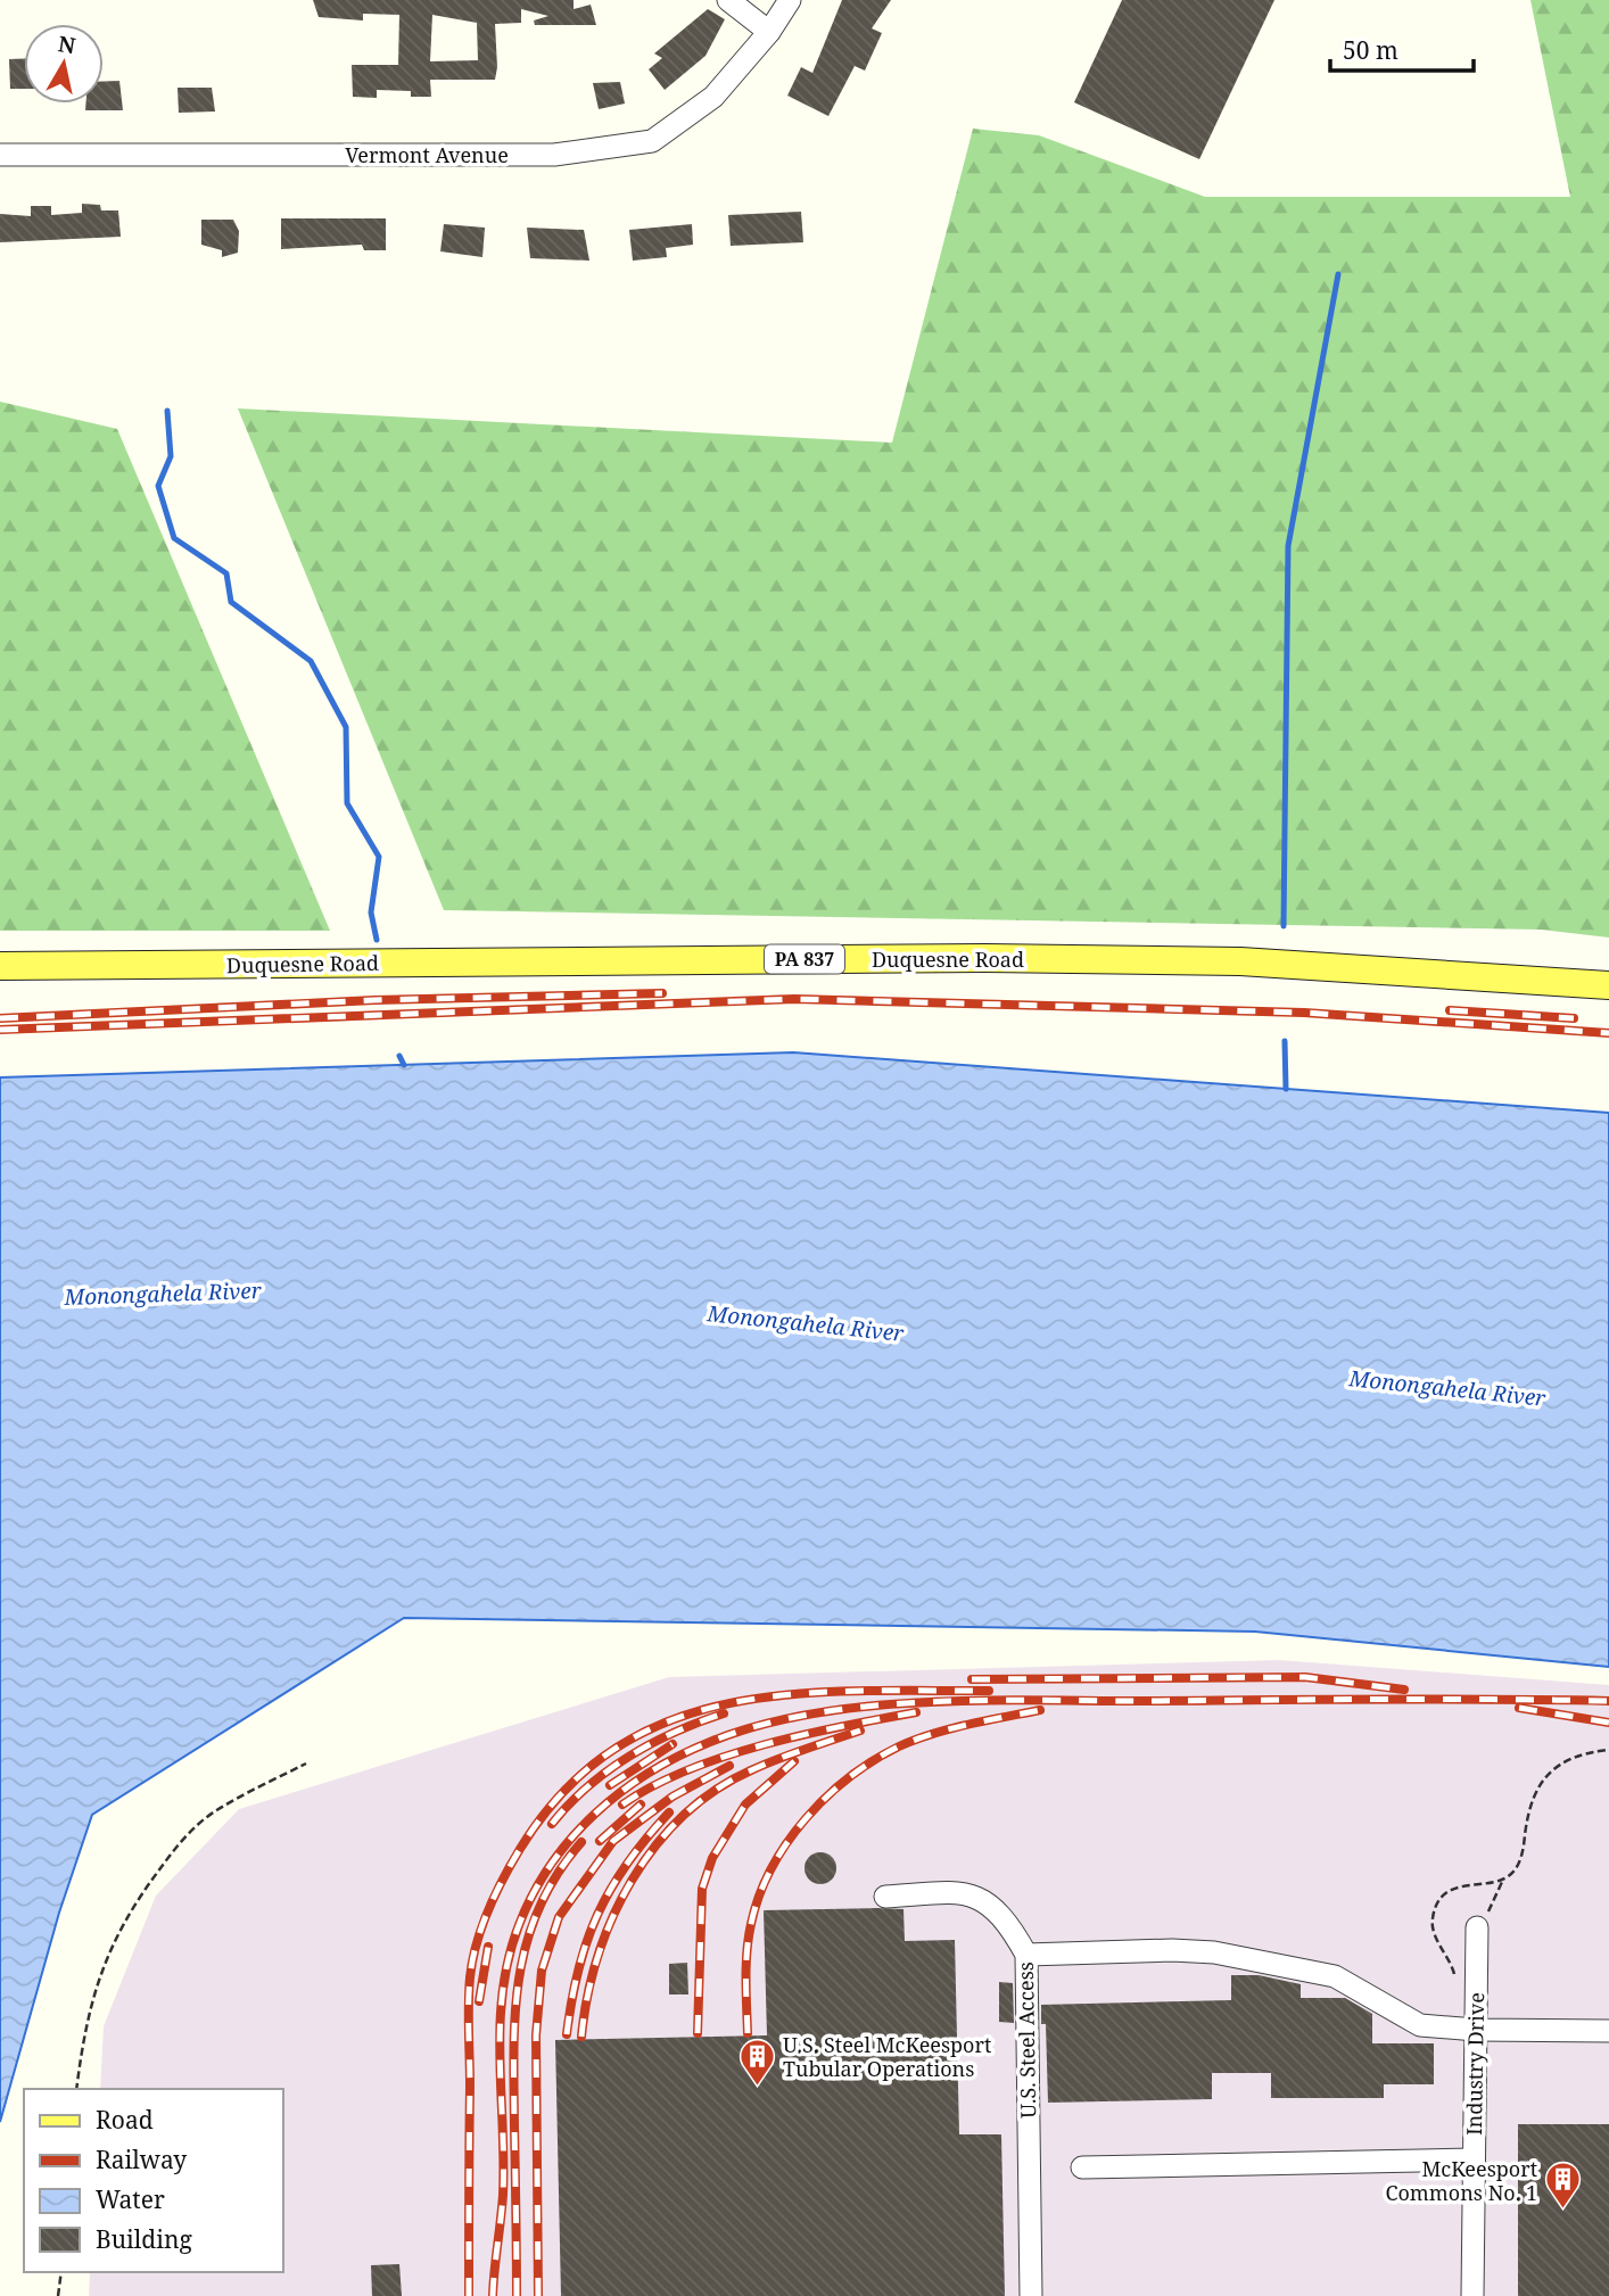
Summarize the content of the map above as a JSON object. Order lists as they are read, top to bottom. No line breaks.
{"streets":{"main road":["PA 837","Duquesne Road"],"street":["Vermont Avenue","U.S. Steel Access","Industry Drive"]},"water":["Monongahela River"],"places":{"building":["U.S. Steel McKeesport Tubular Operations","McKeesport Commons No. 1"]},"legend":["Road","Railway","Water","Building"],"scale_bar":"50 m","north":"top"}
